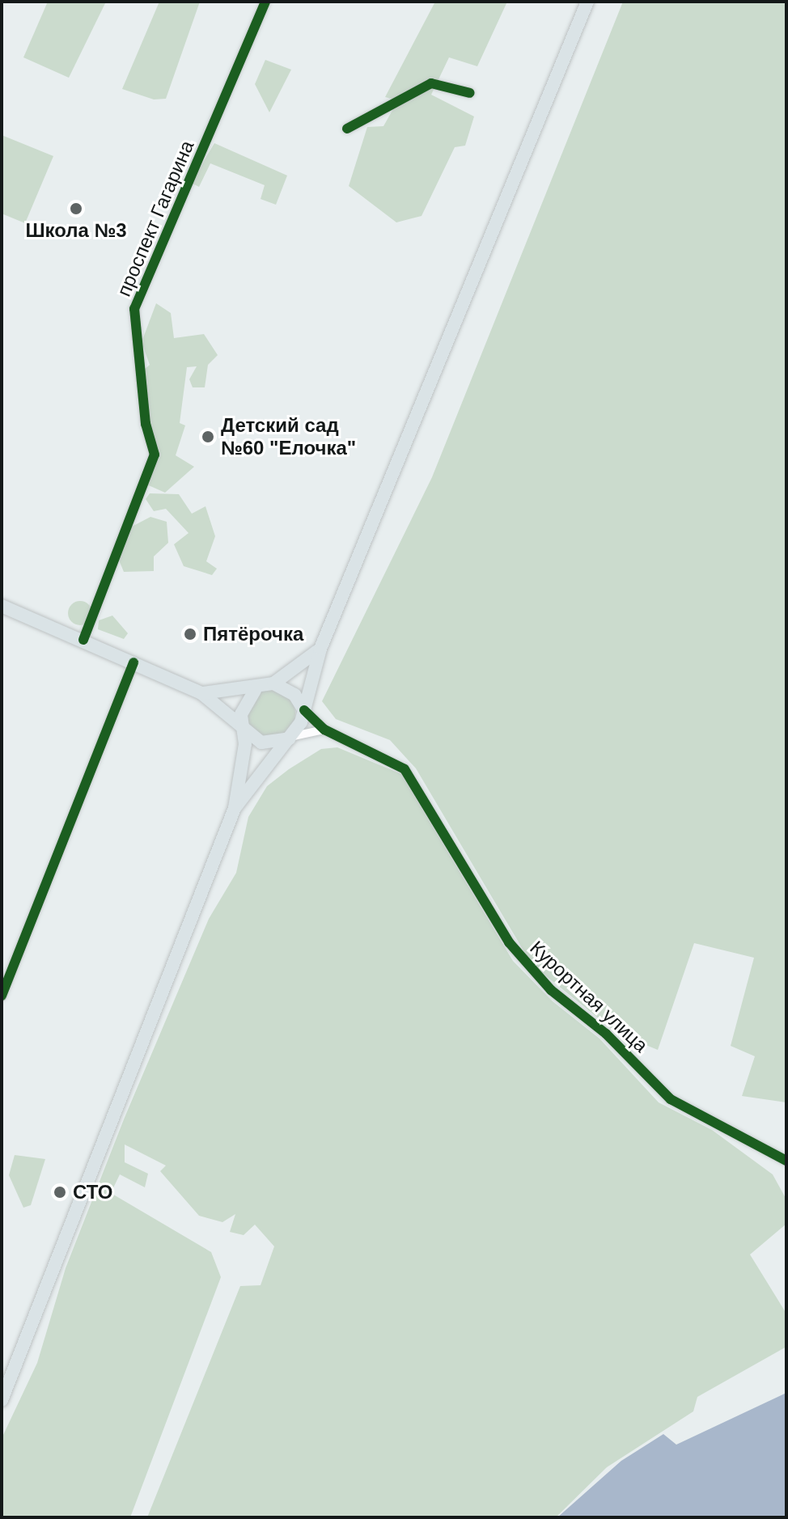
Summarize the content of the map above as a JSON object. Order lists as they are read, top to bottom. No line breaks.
{"streets":{"street":["проспект Гагарина","Курортная улица"]},"places":["Школа №3","Детский сад №60 \"Елочка\"","Пятёрочка","СТО"]}
